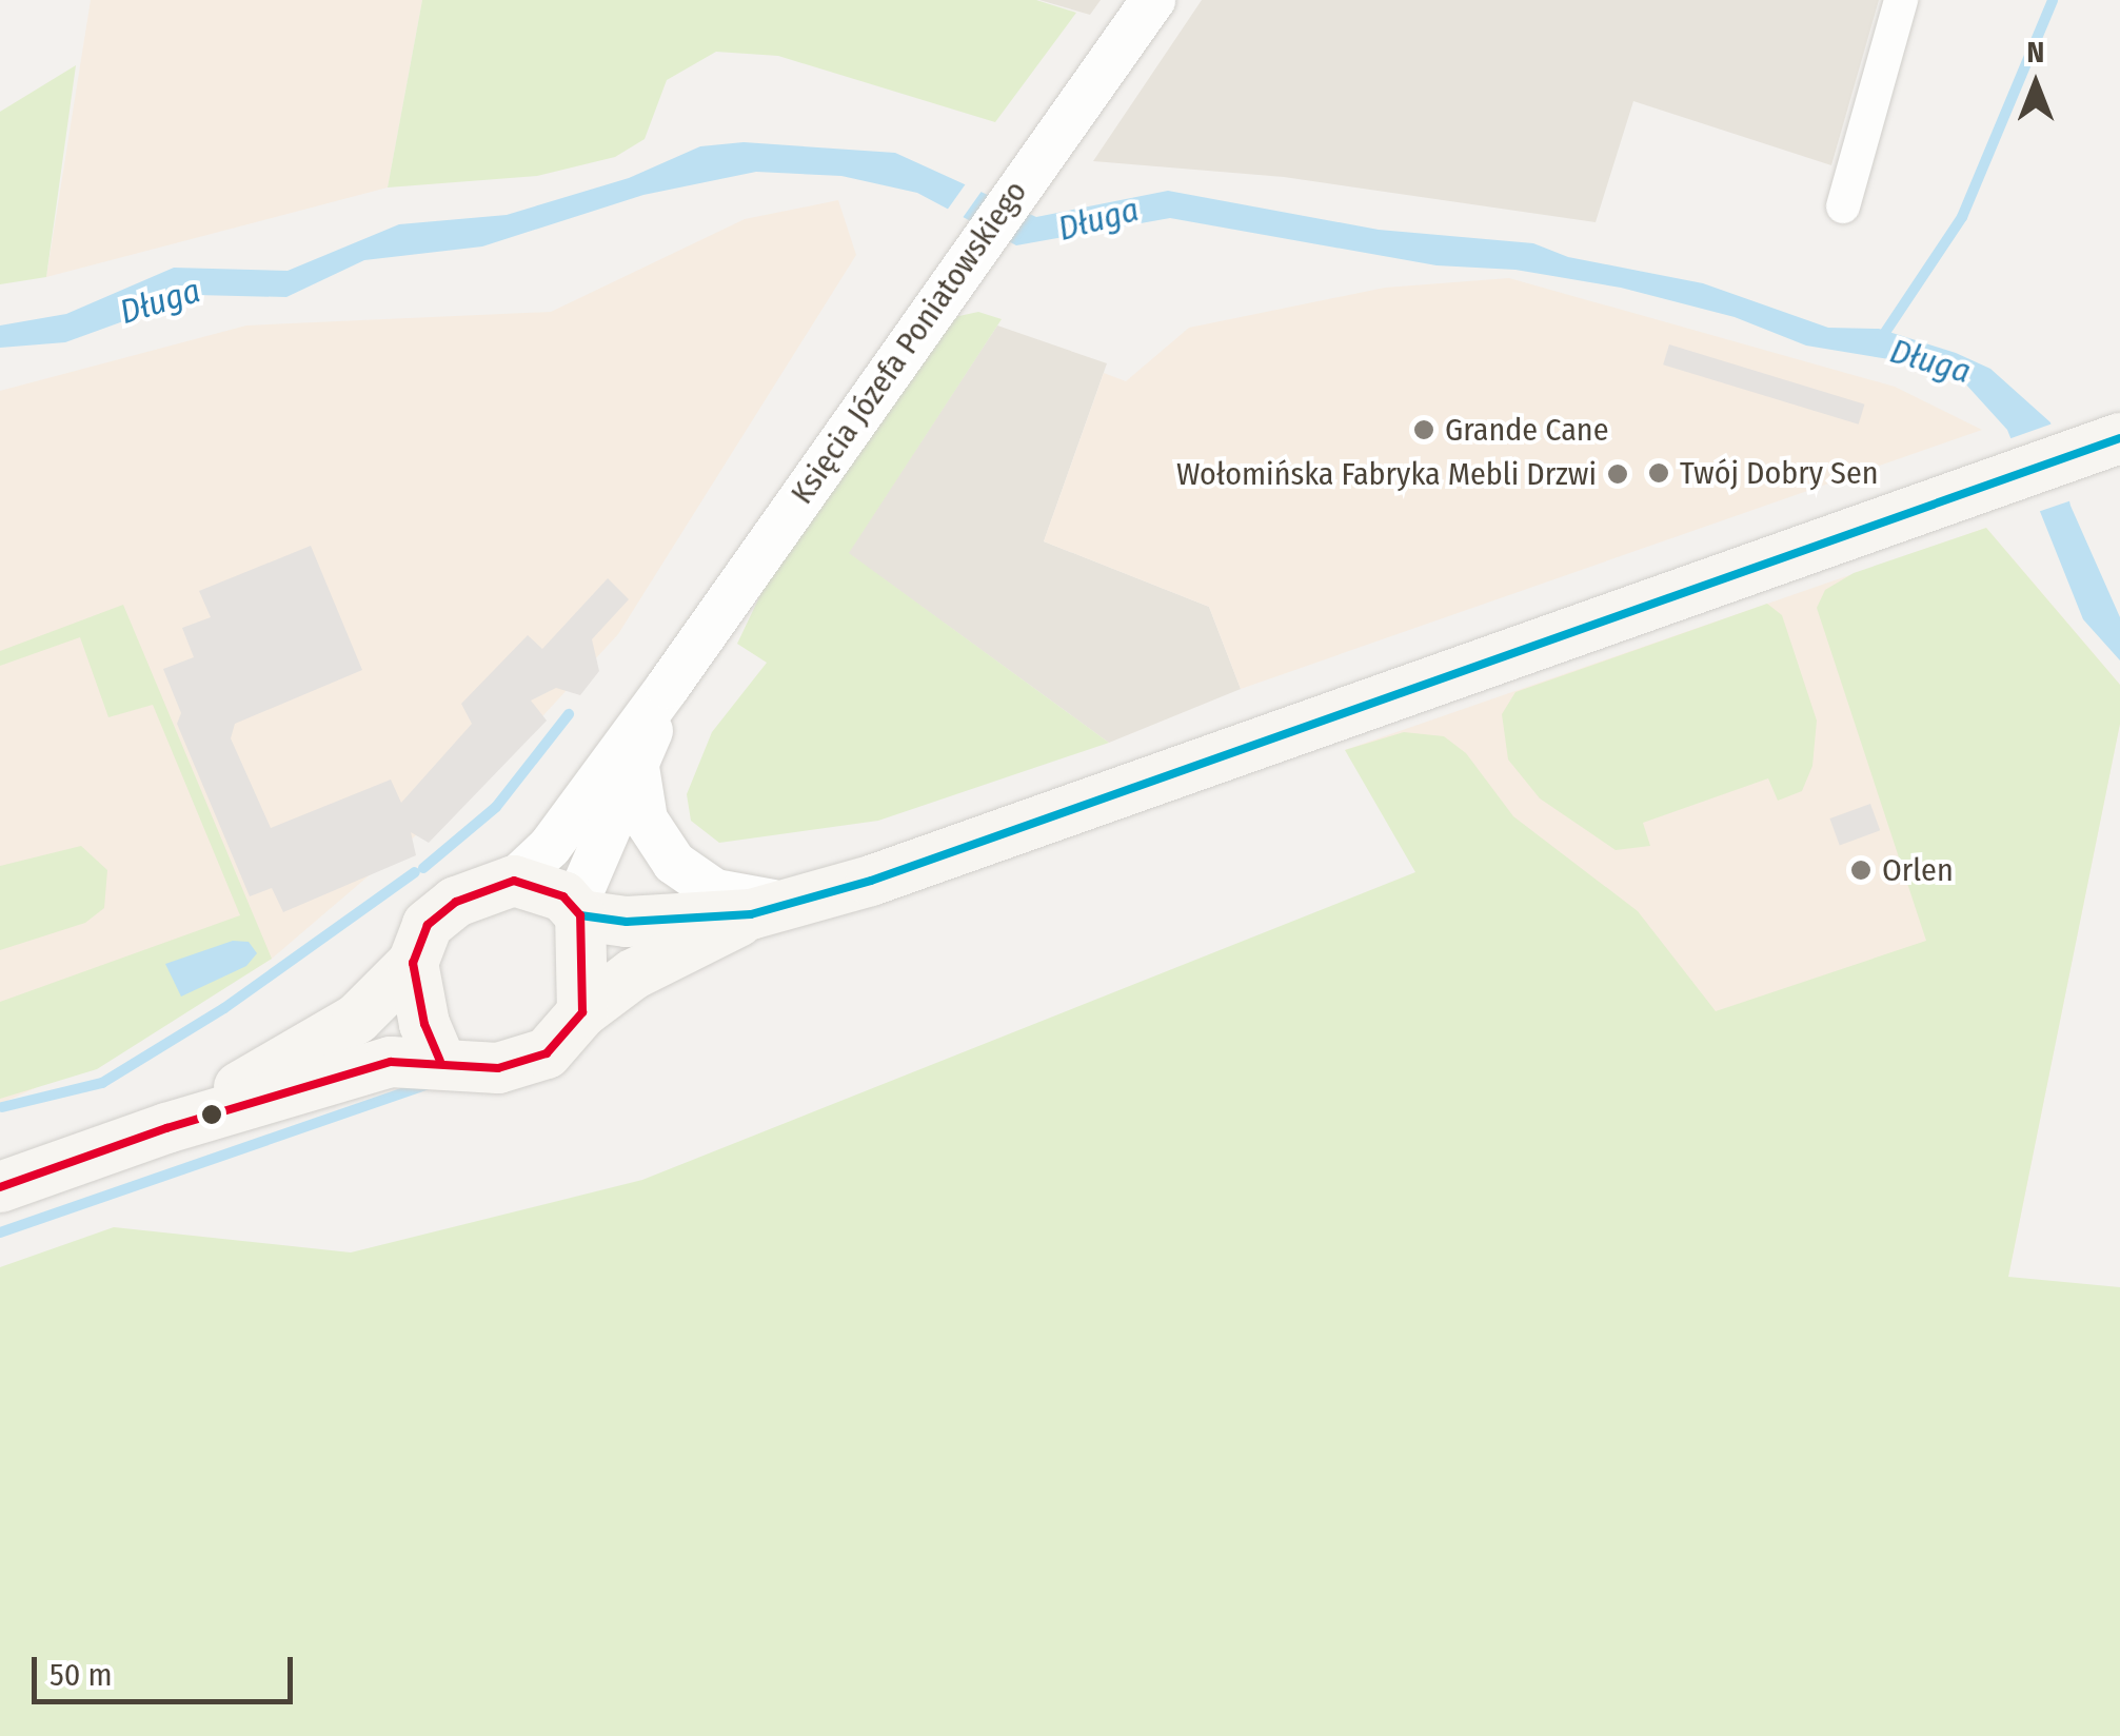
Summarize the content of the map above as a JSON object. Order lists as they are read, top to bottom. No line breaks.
{"streets":{"street":["Księcia Józefa Poniatowskiego"]},"water":["Długa"],"places":["Grande Cane","Twój Dobry Sen","Wołomińska Fabryka Mebli Drzwi","Orlen"],"scale_bar":"50 m","north":"top"}
